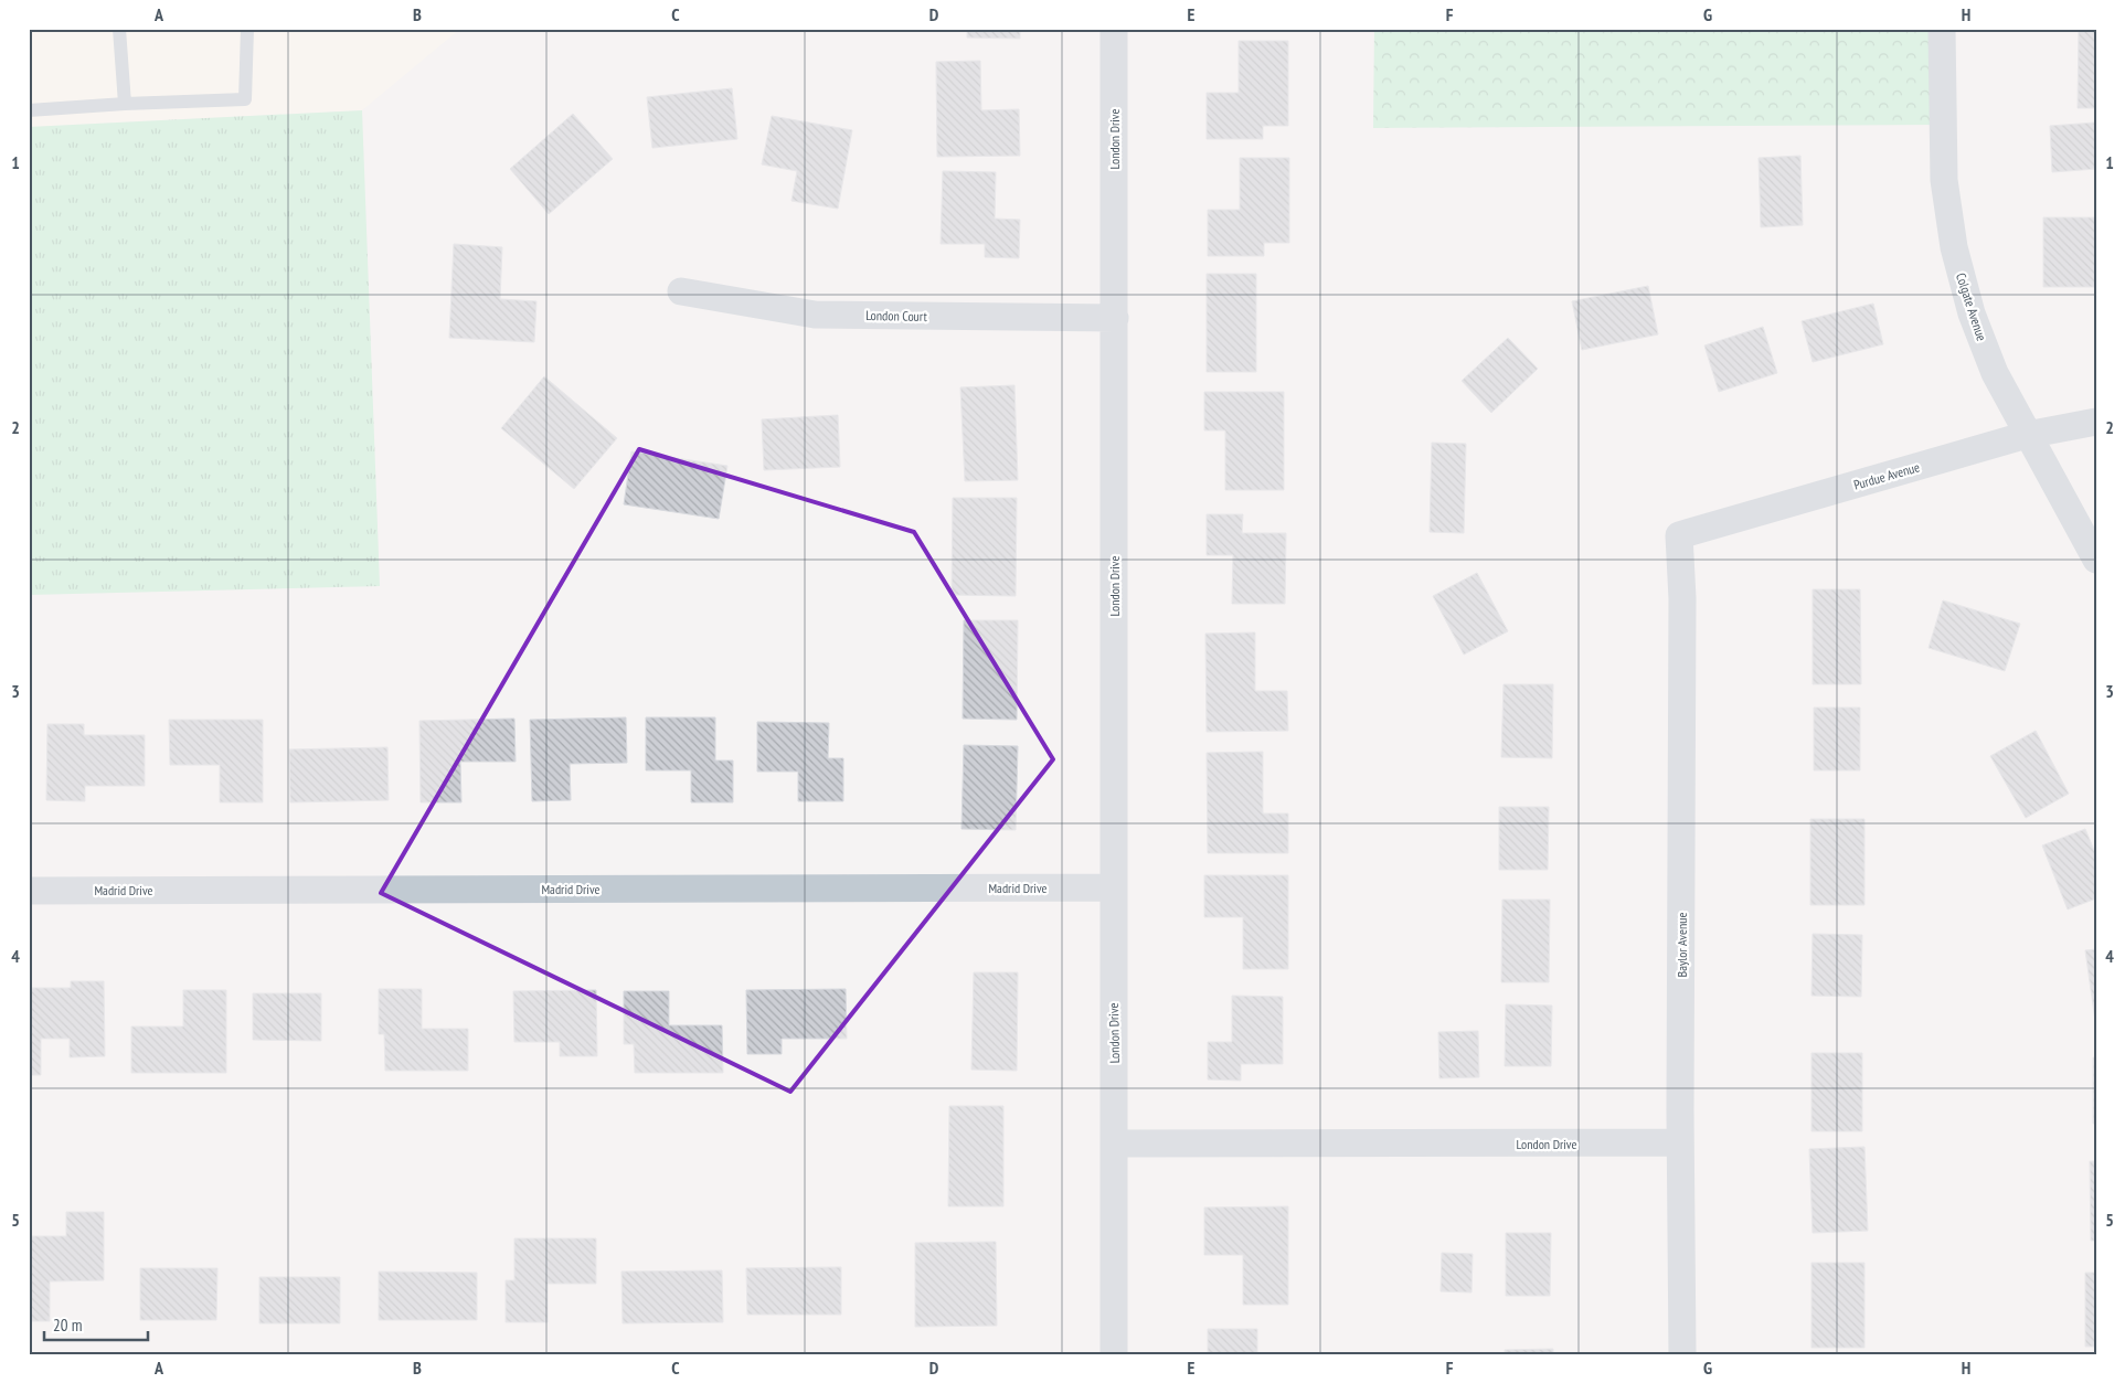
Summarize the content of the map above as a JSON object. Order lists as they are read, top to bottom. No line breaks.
{"streets":{"street":["London Drive","Colgate Avenue","London Court","Purdue Avenue","Madrid Drive","Baylor Avenue"]},"crossings":[["London Drive","London Court"],["London Drive","Madrid Drive"],["London Drive","Baylor Avenue"],["Colgate Avenue","Purdue Avenue"],["Purdue Avenue","Baylor Avenue"]],"scale_bar":"20 m","grid":{"columns":["A","B","C","D","E","F","G","H"],"rows":["1","2","3","4","5"]}}
